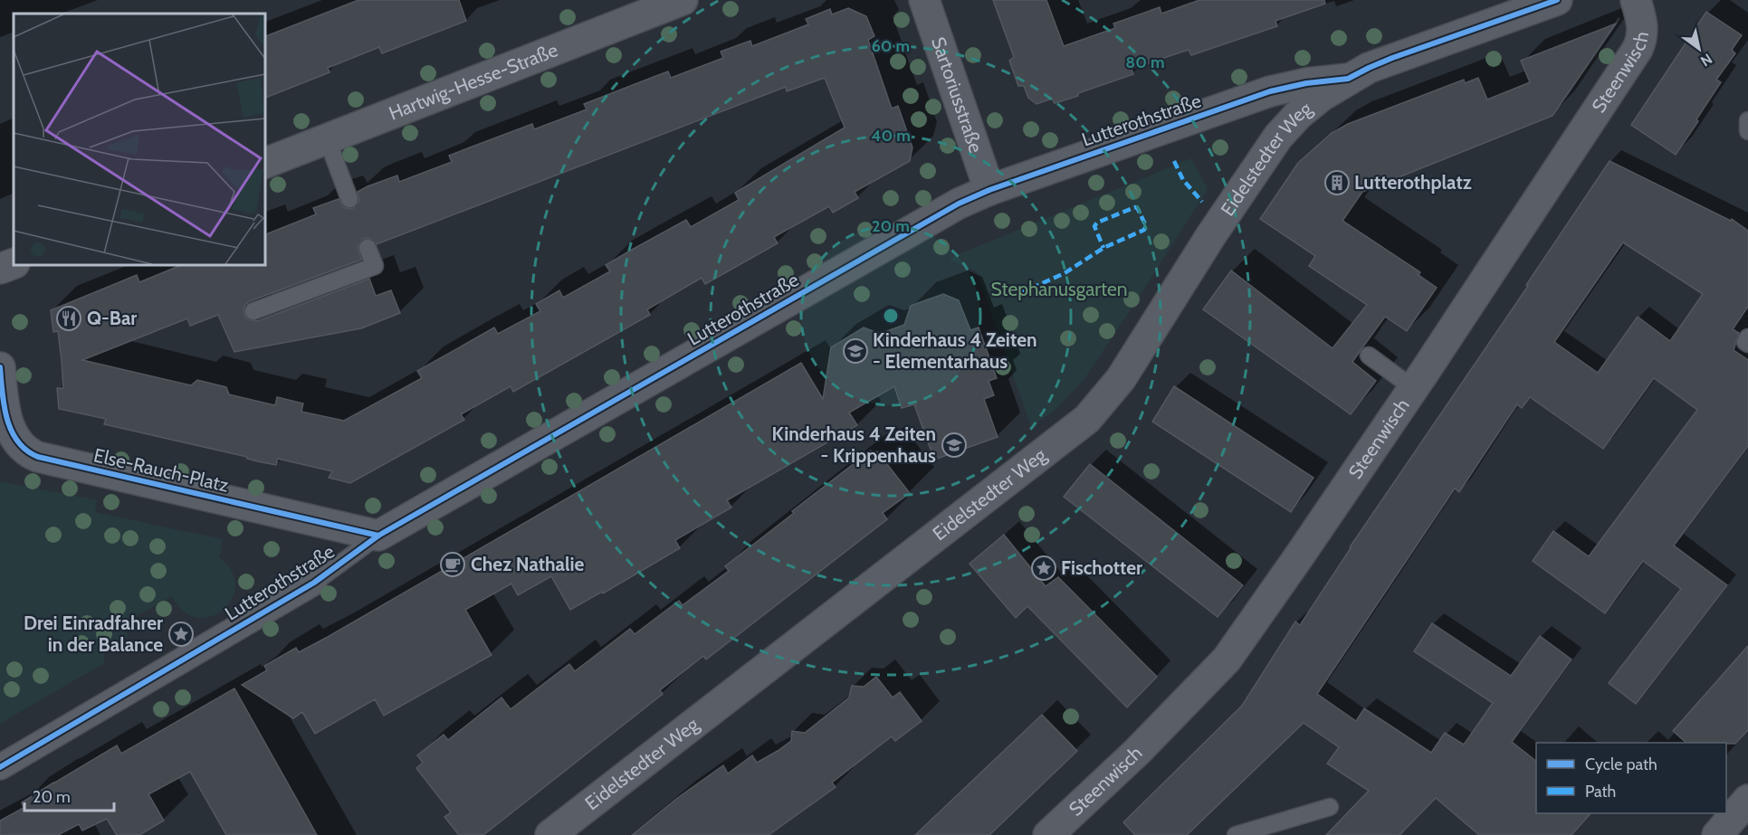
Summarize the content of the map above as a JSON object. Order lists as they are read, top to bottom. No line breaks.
{"streets":{"street":["Steenwisch","Hartwig-Hesse-Straße","Sartoriusstraße","Lutterothstraße","Eidelstedter Weg","Else-Rauch-Platz"]},"crossings":[["Sartoriusstraße","Lutterothstraße"],["Lutterothstraße","Eidelstedter Weg"],["Lutterothstraße","Else-Rauch-Platz"]],"parks":["Stephanusgarten"],"places":{"building":["Lutterothplatz"],"restaurant":["Q-Bar"],"school or university":["Kinderhaus 4 Zeiten - Elementarhaus","Kinderhaus 4 Zeiten - Krippenhaus"],"cafe":["Chez Nathalie"],"place":["Fischotter","Drei Einradfahrer in der Balance"]},"legend":["Cycle path","Path"],"scale_bar":"20 m","north":"bottom right","rings":["60 m","80 m","40 m","20 m"]}
